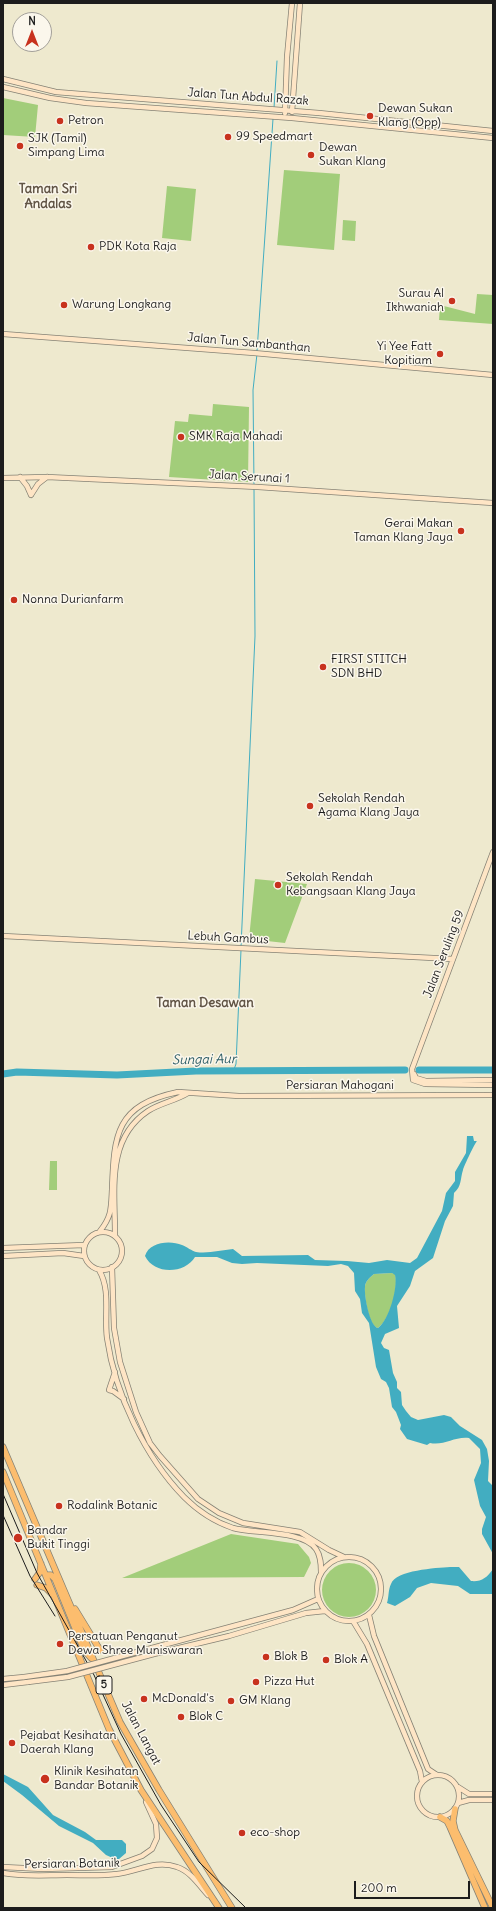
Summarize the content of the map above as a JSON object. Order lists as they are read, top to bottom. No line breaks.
{"streets":{"highway":["5","Jalan Langat"],"main road":["Jalan Tun Abdul Razak","Jalan Tun Sambanthan","Jalan Serunai 1","Lebuh Gambus","Jalan Seruling 59","Persiaran Mahogani","Persiaran Botanik"]},"crossings":[["Lebuh Gambus","Jalan Seruling 59"],["5","Jalan Langat"],["Jalan Langat","Persiaran Botanik"]],"districts":["Taman Sri Andalas","Taman Desawan"],"water":["Sungai Aur"],"places":["Dewan Sukan Klang (Opp)","Petron","99 Speedmart","SJK (Tamil) Simpang Lima","Dewan Sukan Klang","PDK Kota Raja","Surau Al Ikhwaniah","Warung Longkang","Yi Yee Fatt Kopitiam","SMK Raja Mahadi","Gerai Makan Taman Klang Jaya","Nonna Durianfarm","FIRST STITCH SDN BHD","Sekolah Rendah Agama Klang Jaya","Sekolah Rendah Kebangsaan Klang Jaya","Rodalink Botanic","Bandar Bukit Tinggi","Persatuan Penganut Dewa Shree Muniswaran","Blok B","Blok A","Pizza Hut","McDonald's","GM Klang","Blok C","Pejabat Kesihatan Daerah Klang","Klinik Kesihatan Bandar Botanik","eco-shop"],"scale_bar":"200 m","north":"top"}
